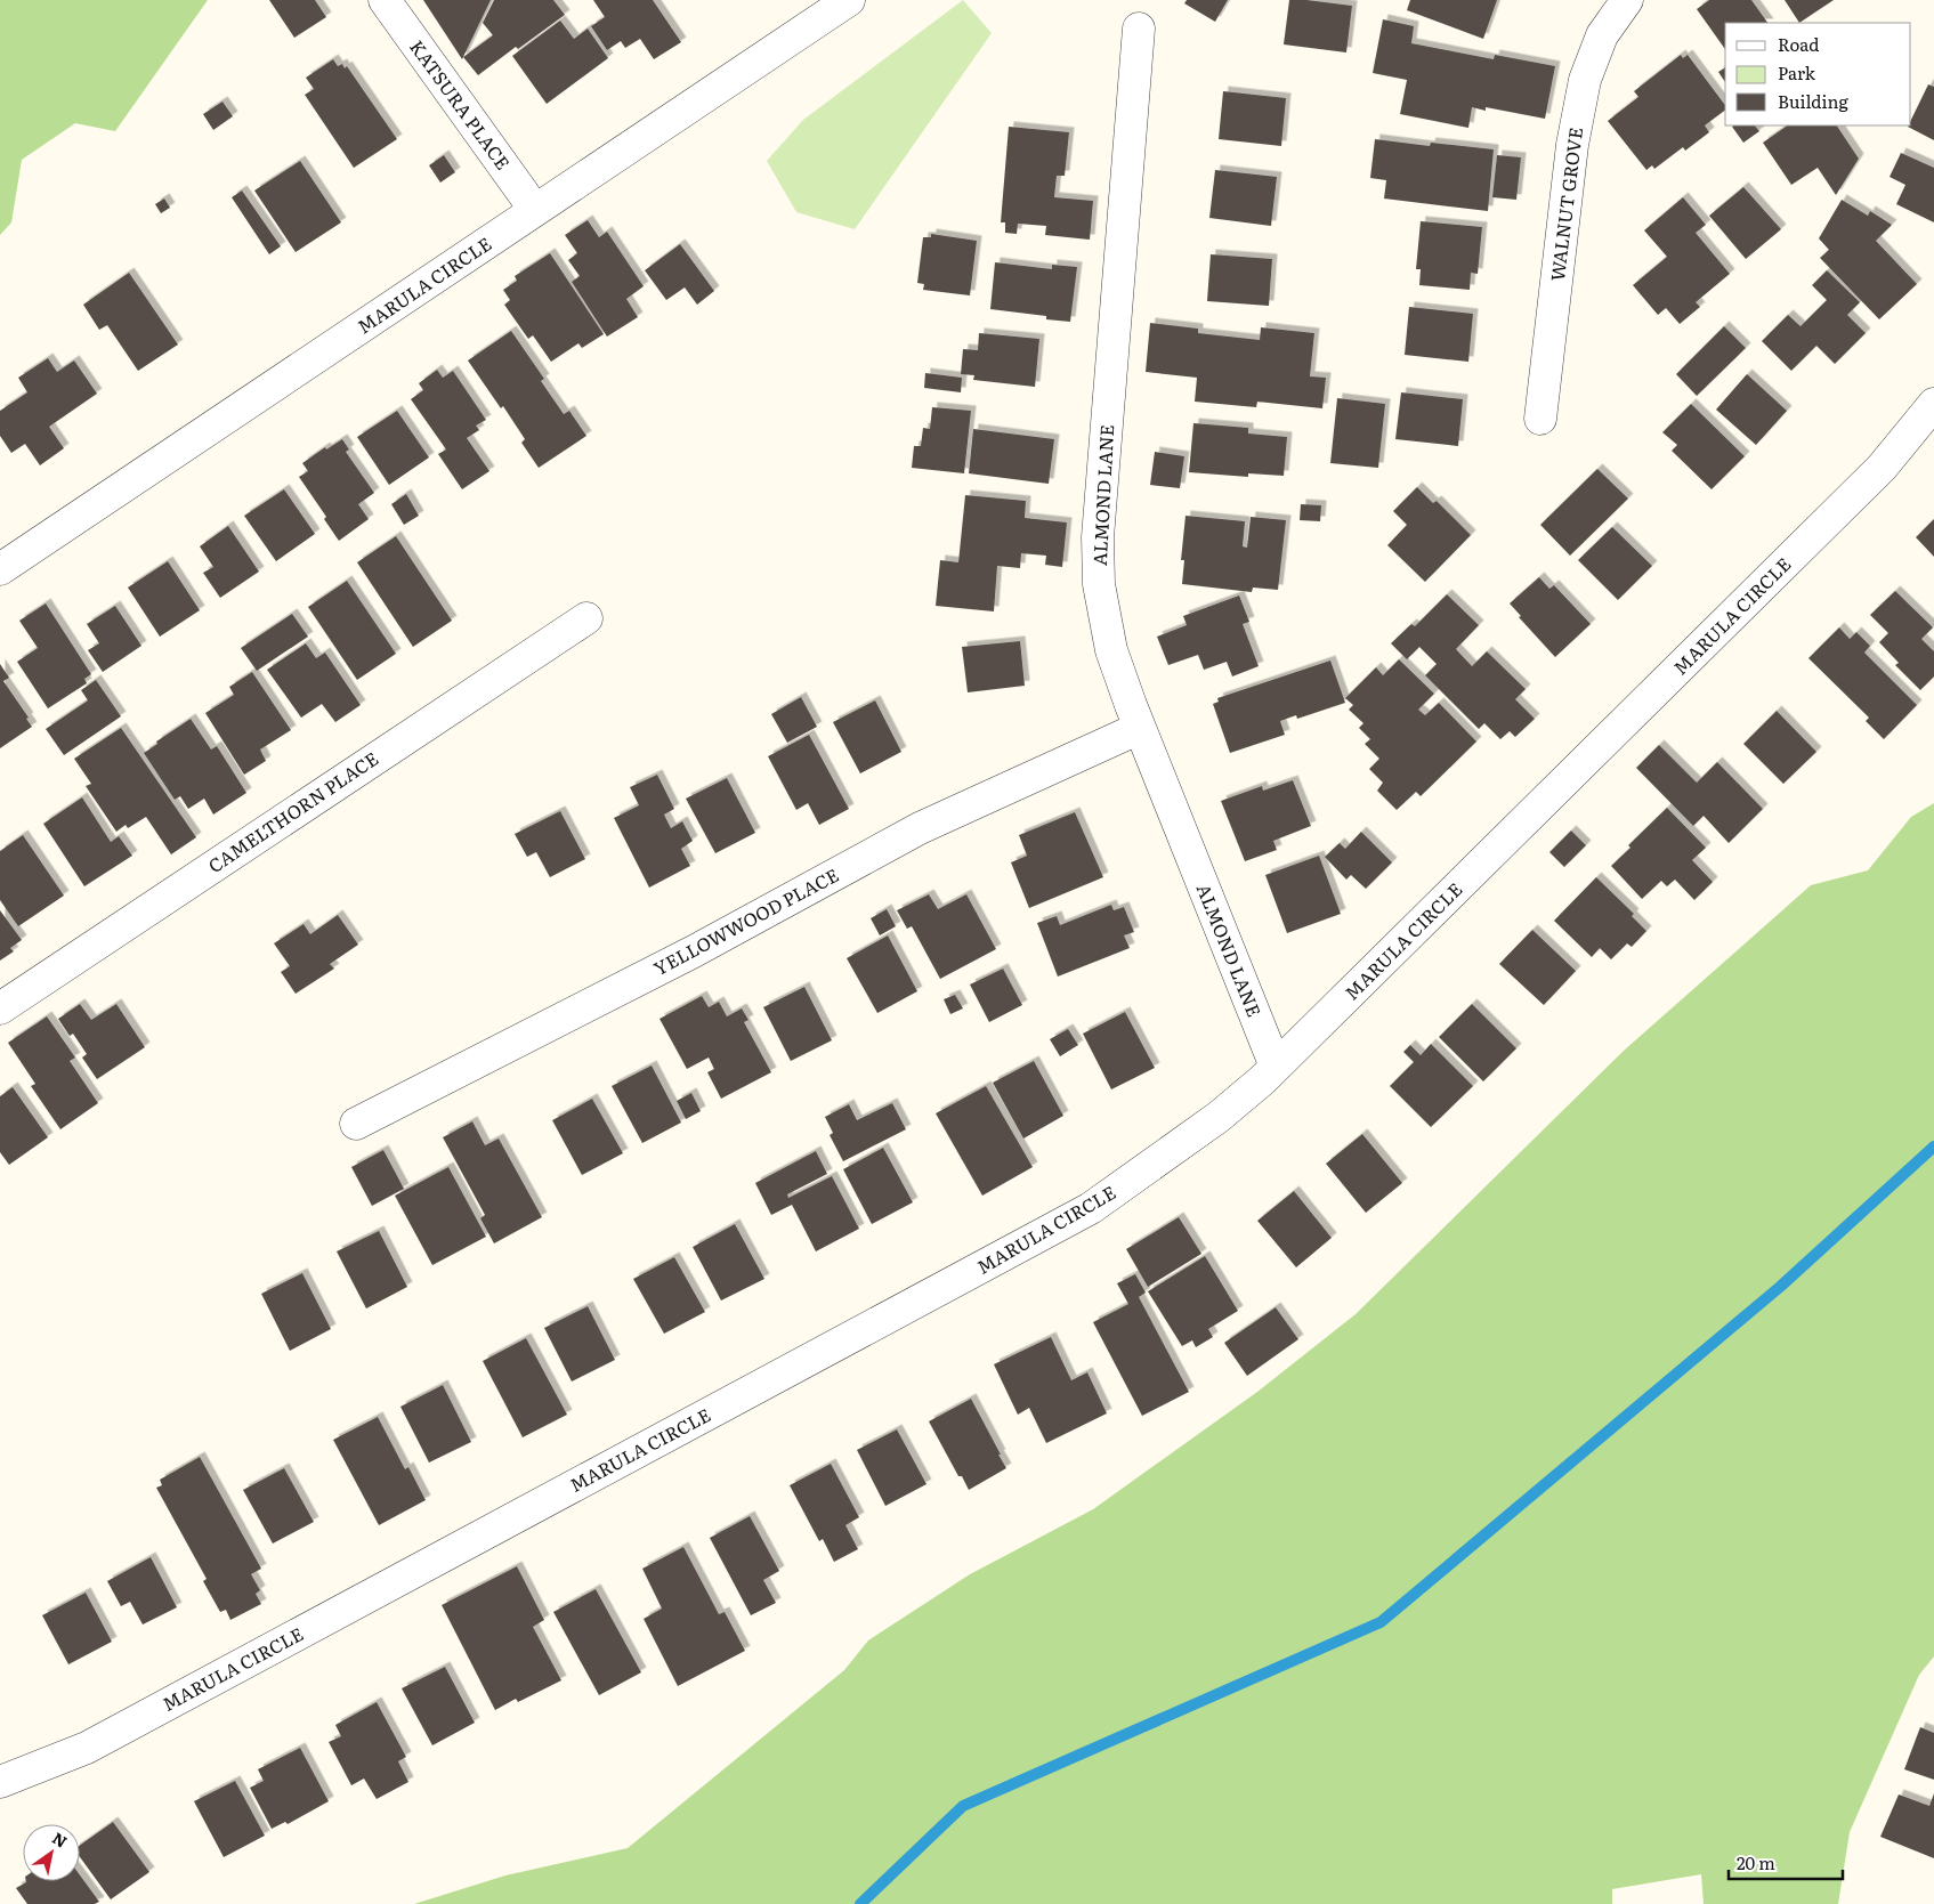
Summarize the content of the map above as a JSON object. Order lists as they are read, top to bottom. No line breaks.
{"streets":{"street":["KATSURA PLACE","WALNUT GROVE","MARULA CIRCLE","ALMOND LANE","CAMELTHORN PLACE","YELLOWWOOD PLACE"]},"crossings":[["KATSURA PLACE","MARULA CIRCLE"],["MARULA CIRCLE","ALMOND LANE"],["ALMOND LANE","YELLOWWOOD PLACE"]],"legend":["Road","Park","Building"],"scale_bar":"20 m","north":"top right"}
